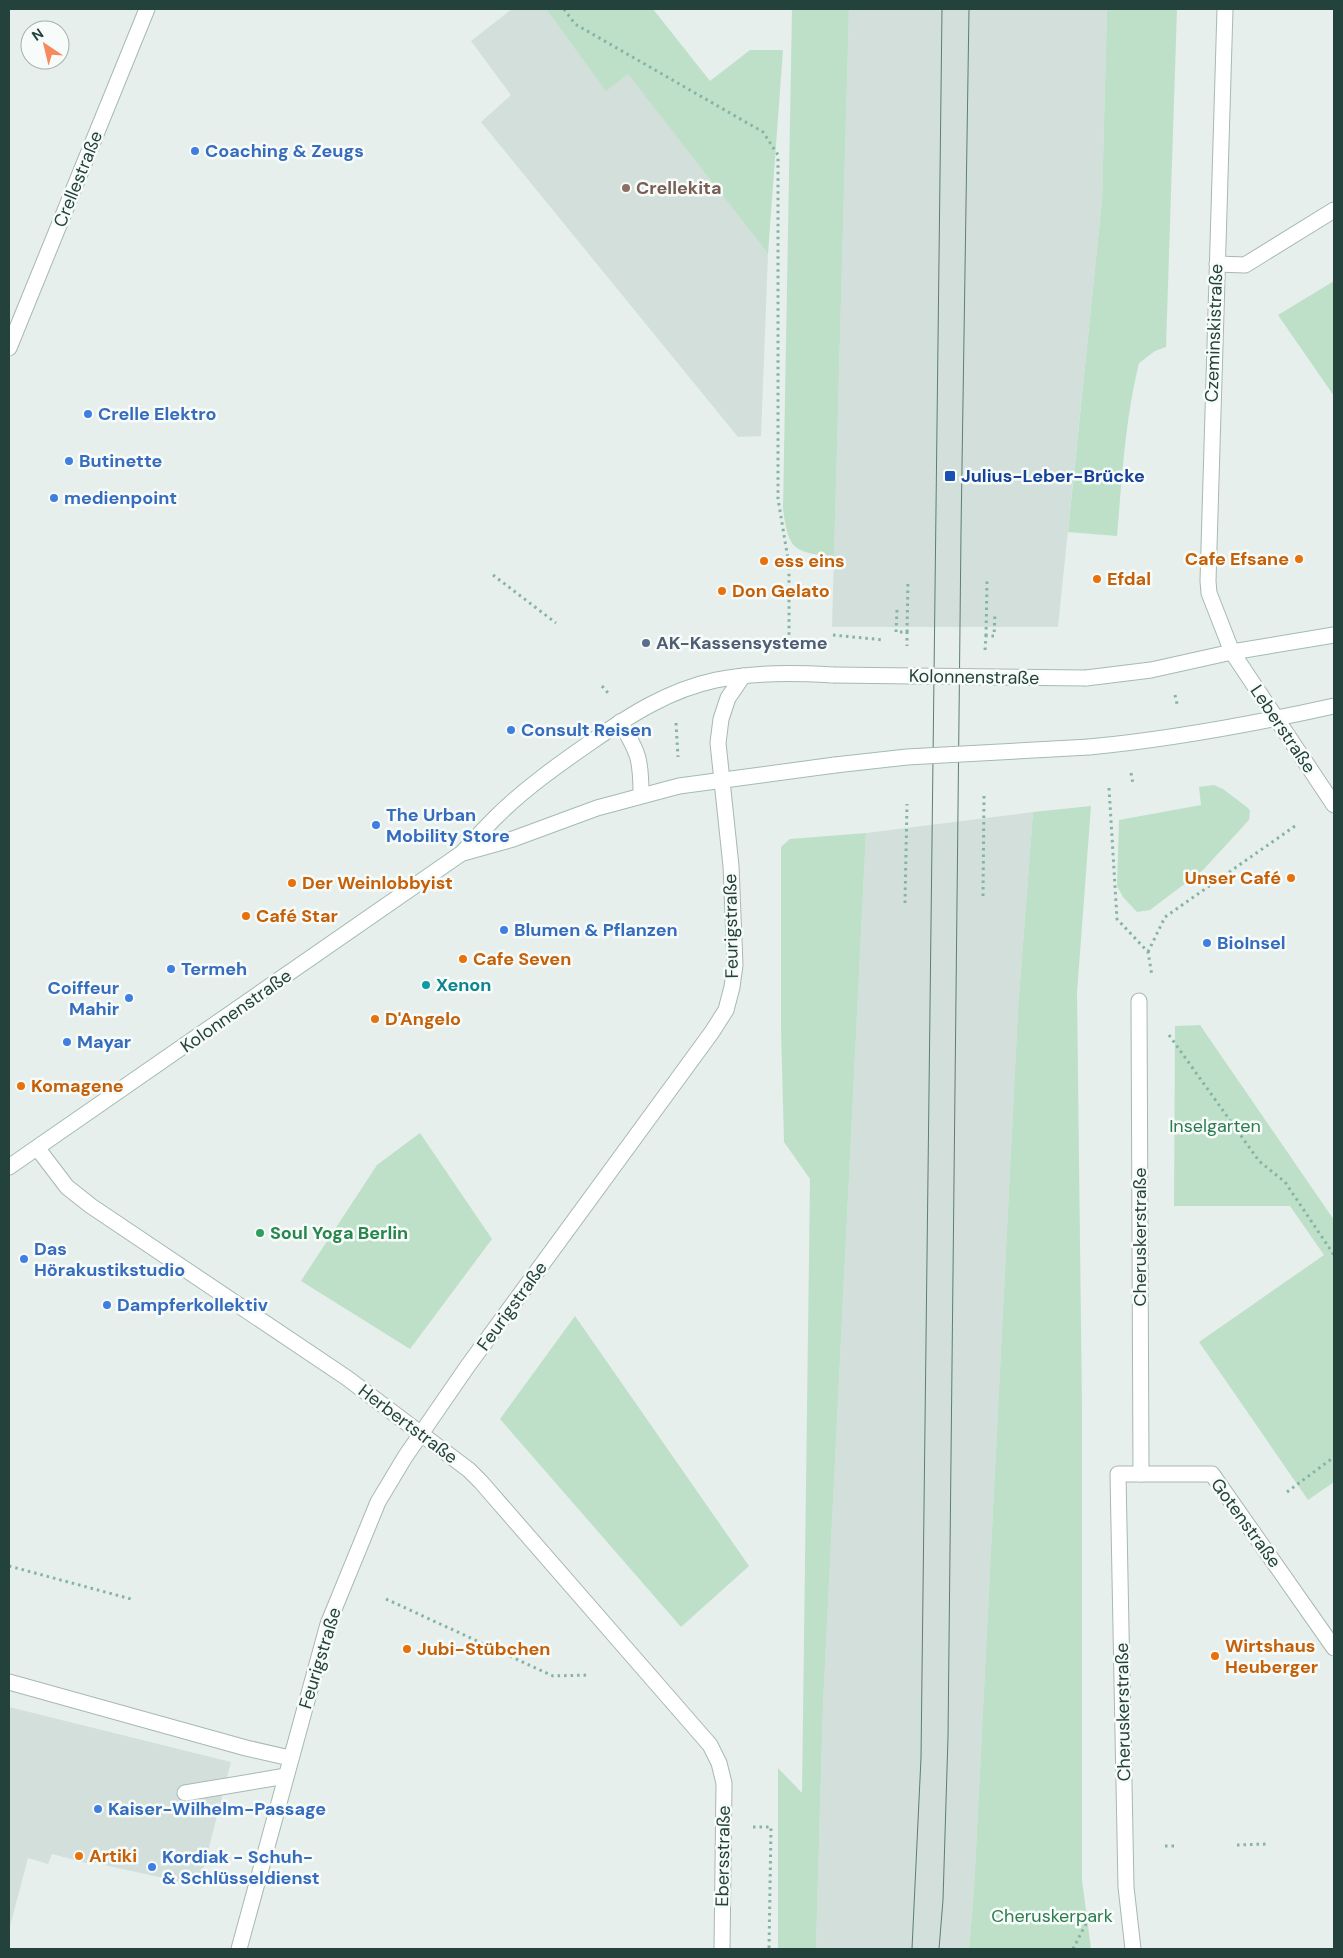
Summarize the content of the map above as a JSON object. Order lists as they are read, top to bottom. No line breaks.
{"streets":{"street":["Crellestraße","Czeminskistraße","Kolonnenstraße","Leberstraße","Feurigstraße","Cheruskerstraße","Herbertstraße","Gotenstraße","Ebersstraße"]},"crossings":[["Czeminskistraße","Kolonnenstraße"],["Czeminskistraße","Leberstraße"],["Kolonnenstraße","Leberstraße"],["Kolonnenstraße","Feurigstraße"],["Kolonnenstraße","Herbertstraße"],["Feurigstraße","Herbertstraße"],["Cheruskerstraße","Gotenstraße"],["Herbertstraße","Ebersstraße"]],"parks":["Inselgarten","Cheruskerpark"],"places":{"other":["Coaching & Zeugs","Crellekita","Crelle Elektro","Butinette","medienpoint","Cafe Efsane","ess eins","Efdal","Don Gelato","AK-Kassensysteme","Consult Reisen","The Urban Mobility Store","Unser Café","Der Weinlobbyist","Café Star","Blumen & Pflanzen","BioInsel","Cafe Seven","Termeh","Xenon","Coiffeur Mahir","D'Angelo","Mayar","Komagene","Soul Yoga Berlin","Das Hörakustikstudio","Dampferkollektiv","Jubi-Stübchen","Wirtshaus Heuberger","Kaiser-Wilhelm-Passage","Artiki","Kordiak - Schuh- & Schlüsseldienst"],"transit":["Julius-Leber-Brücke"]},"north":"top left"}
